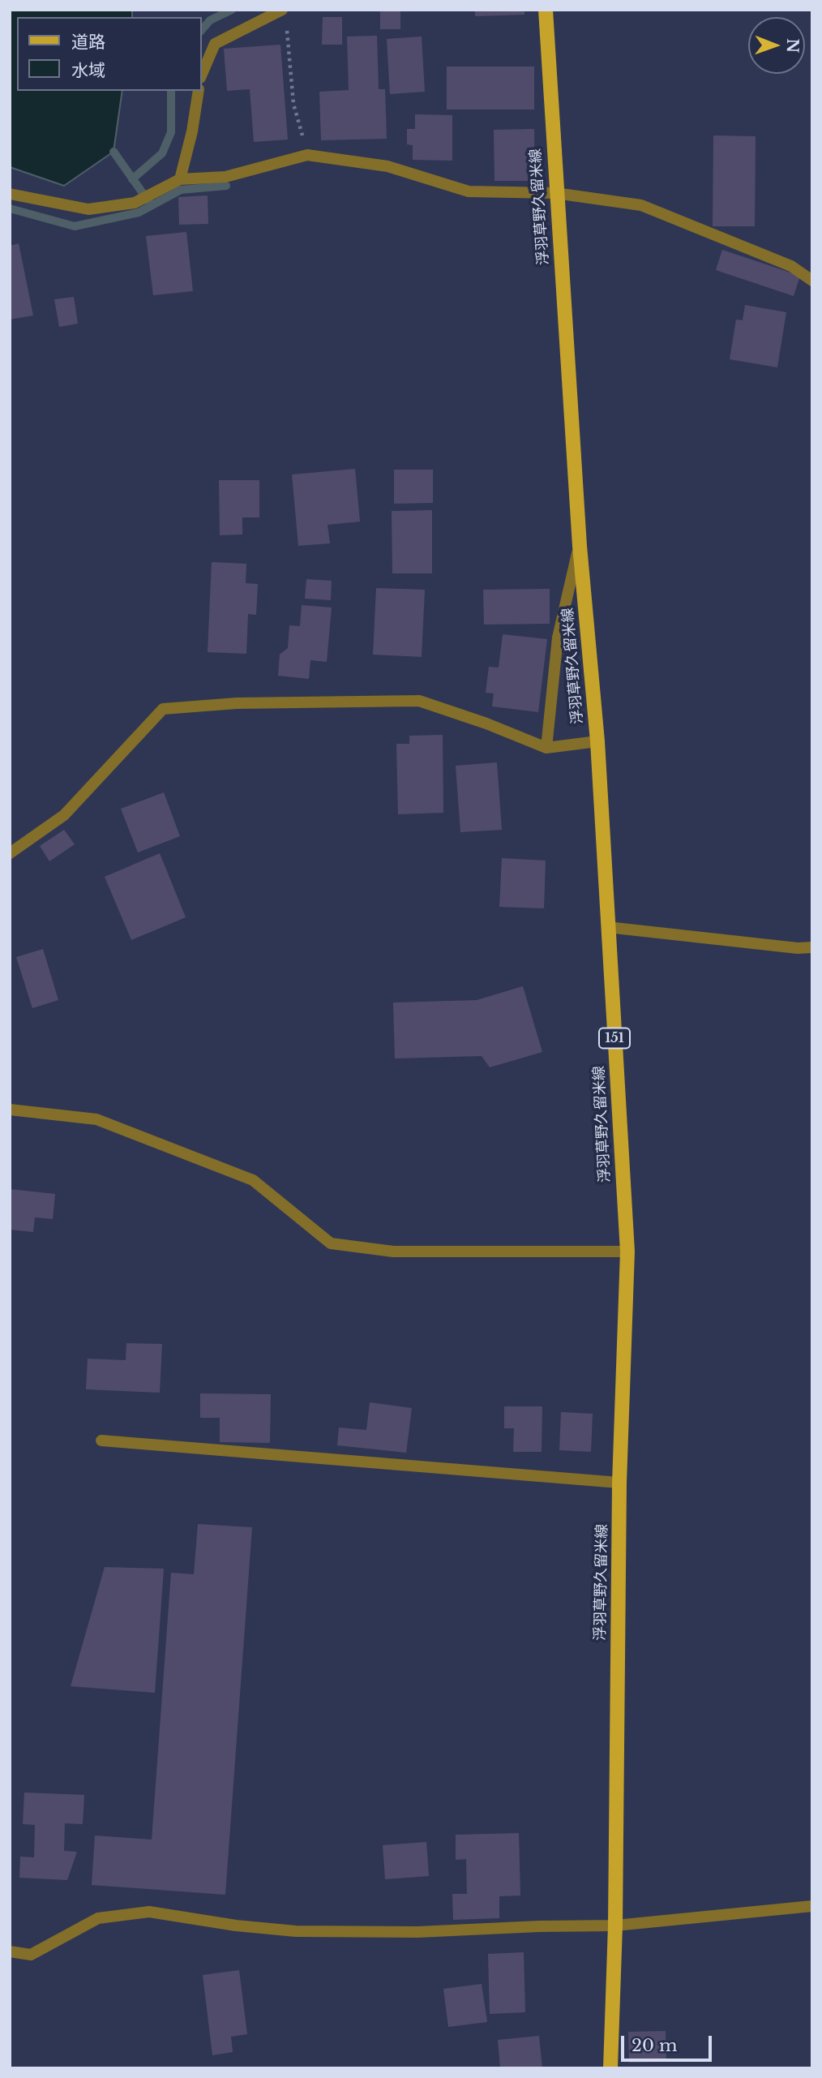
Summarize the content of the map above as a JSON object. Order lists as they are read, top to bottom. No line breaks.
{"streets":{"main road":["浮羽草野久留米線","151"]},"legend":["道路","水域"],"scale_bar":"20 m","north":"right"}
